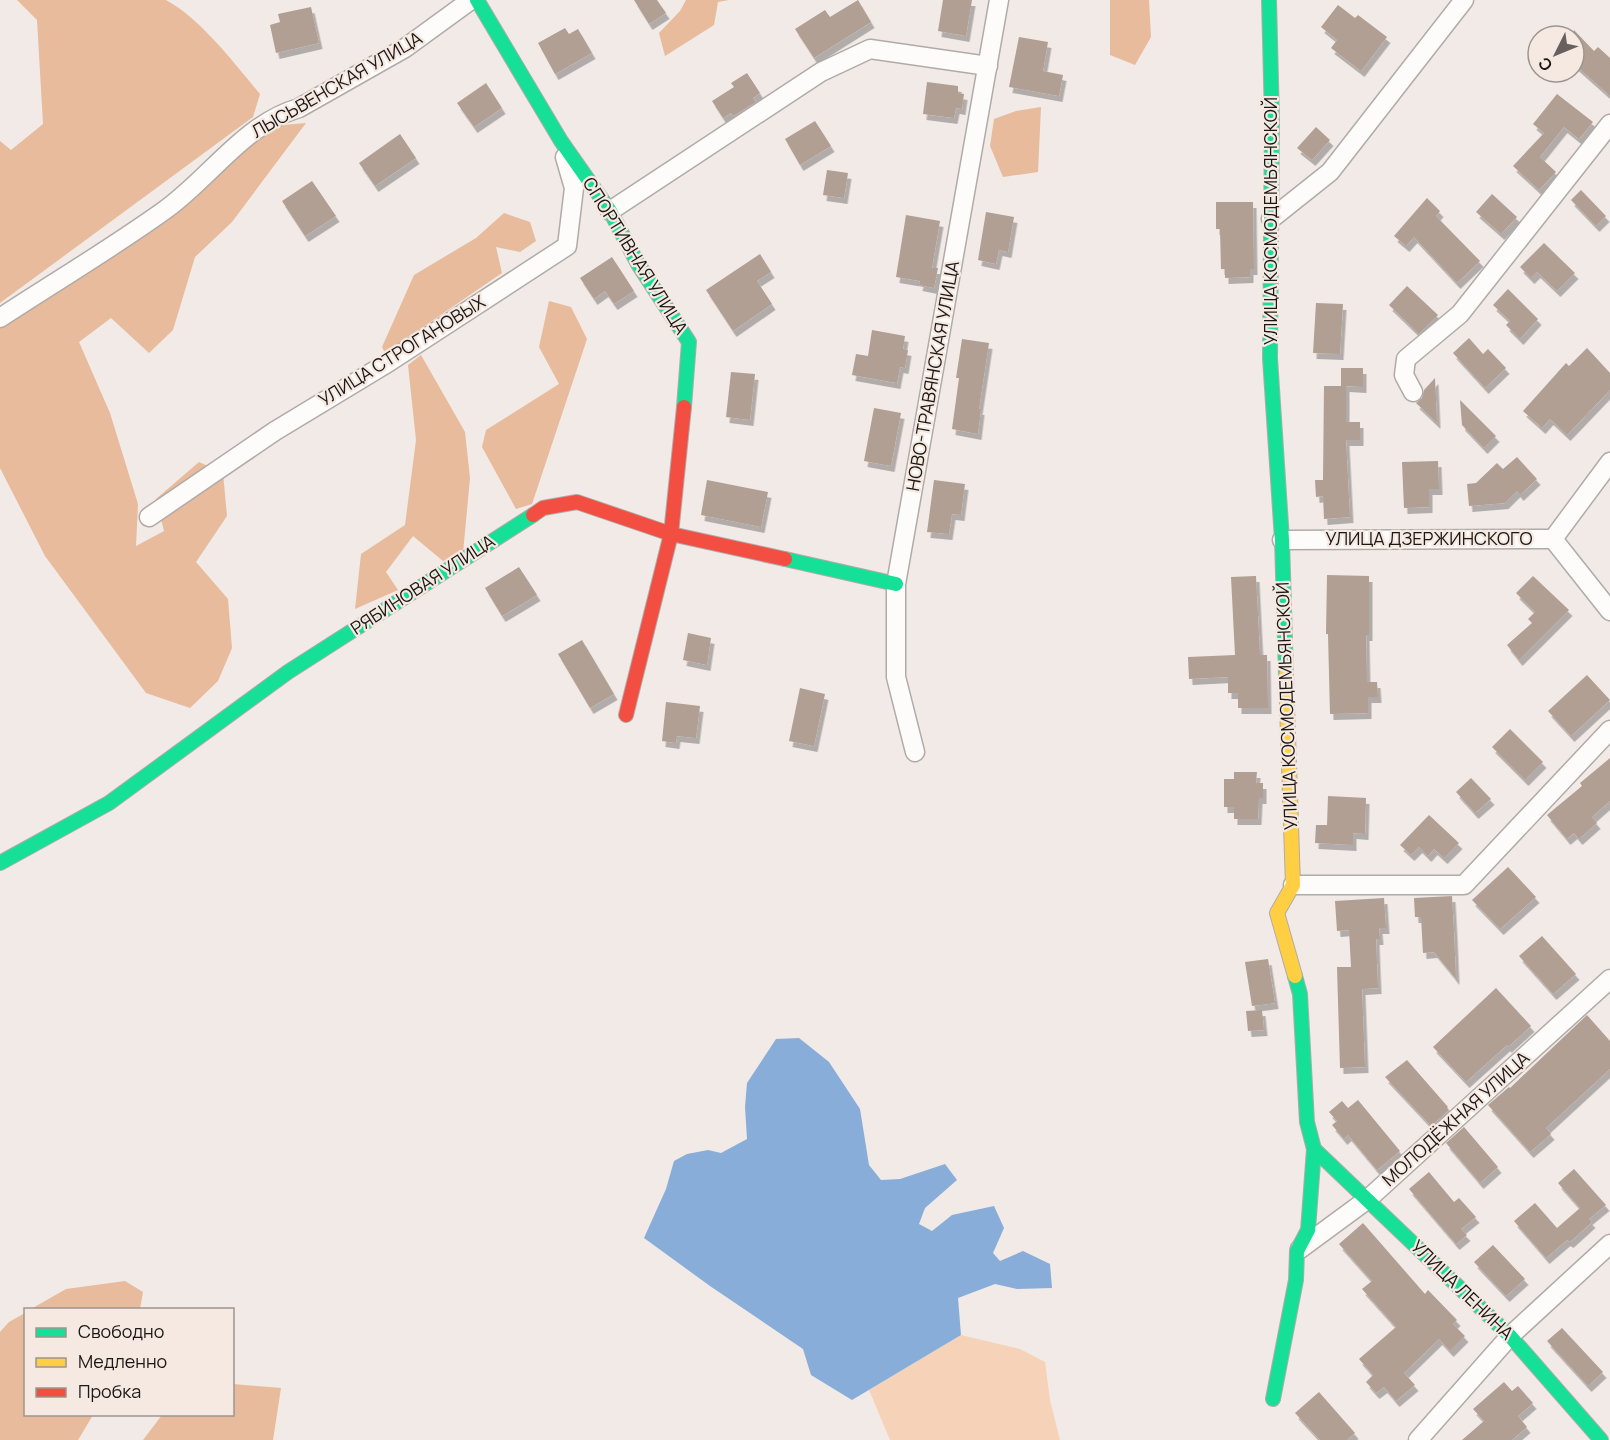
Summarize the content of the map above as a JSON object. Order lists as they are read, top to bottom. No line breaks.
{"streets":{"street":["ЛЫСЬВЕНСКАЯ УЛИЦА","УЛИЦА КОСМОДЕМЬЯНСКОЙ","СПОРТИВНАЯ УЛИЦА","УЛИЦА СТРОГАНОВЫХ","НОВО-ТРАВЯНСКАЯ УЛИЦА","УЛИЦА ДЗЕРЖИНСКОГО","РЯБИНОВАЯ УЛИЦА","МОЛОДЁЖНАЯ УЛИЦА","УЛИЦА ЛЕНИНА"]},"crossings":[["УЛИЦА КОСМОДЕМЬЯНСКОЙ","УЛИЦА ДЗЕРЖИНСКОГО"],["СПОРТИВНАЯ УЛИЦА","УЛИЦА СТРОГАНОВЫХ"],["СПОРТИВНАЯ УЛИЦА","РЯБИНОВАЯ УЛИЦА"],["НОВО-ТРАВЯНСКАЯ УЛИЦА","РЯБИНОВАЯ УЛИЦА"],["МОЛОДЁЖНАЯ УЛИЦА","УЛИЦА ЛЕНИНА"]],"legend":["Свободно","Медленно","Пробка"],"north":"bottom left"}
